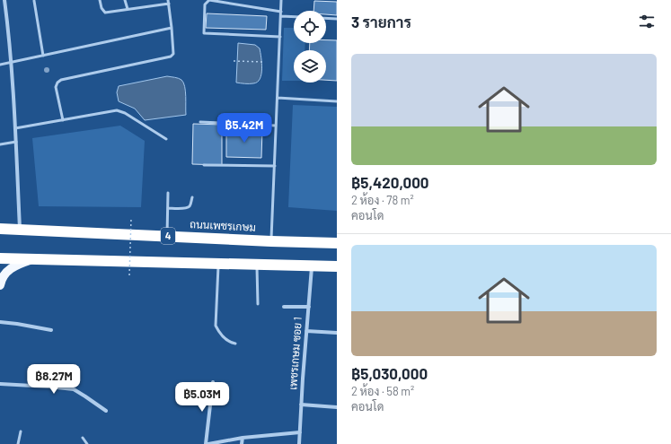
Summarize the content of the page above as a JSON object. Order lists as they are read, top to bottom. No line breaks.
{"streets":{"highway":["ถนนเพชรเกษม","4"],"street":["เพชรเกษม ซอย 1"]},"page":{"heading":"3 รายการ","list":[{"name":"฿5,420,000","note":"2 ห้อง · 78 m² · คอนโด"},{"name":"฿5,030,000","note":"2 ห้อง · 58 m² · คอนโด"}],"price":["฿5.42M","฿8.27M","฿5.03M"]}}
